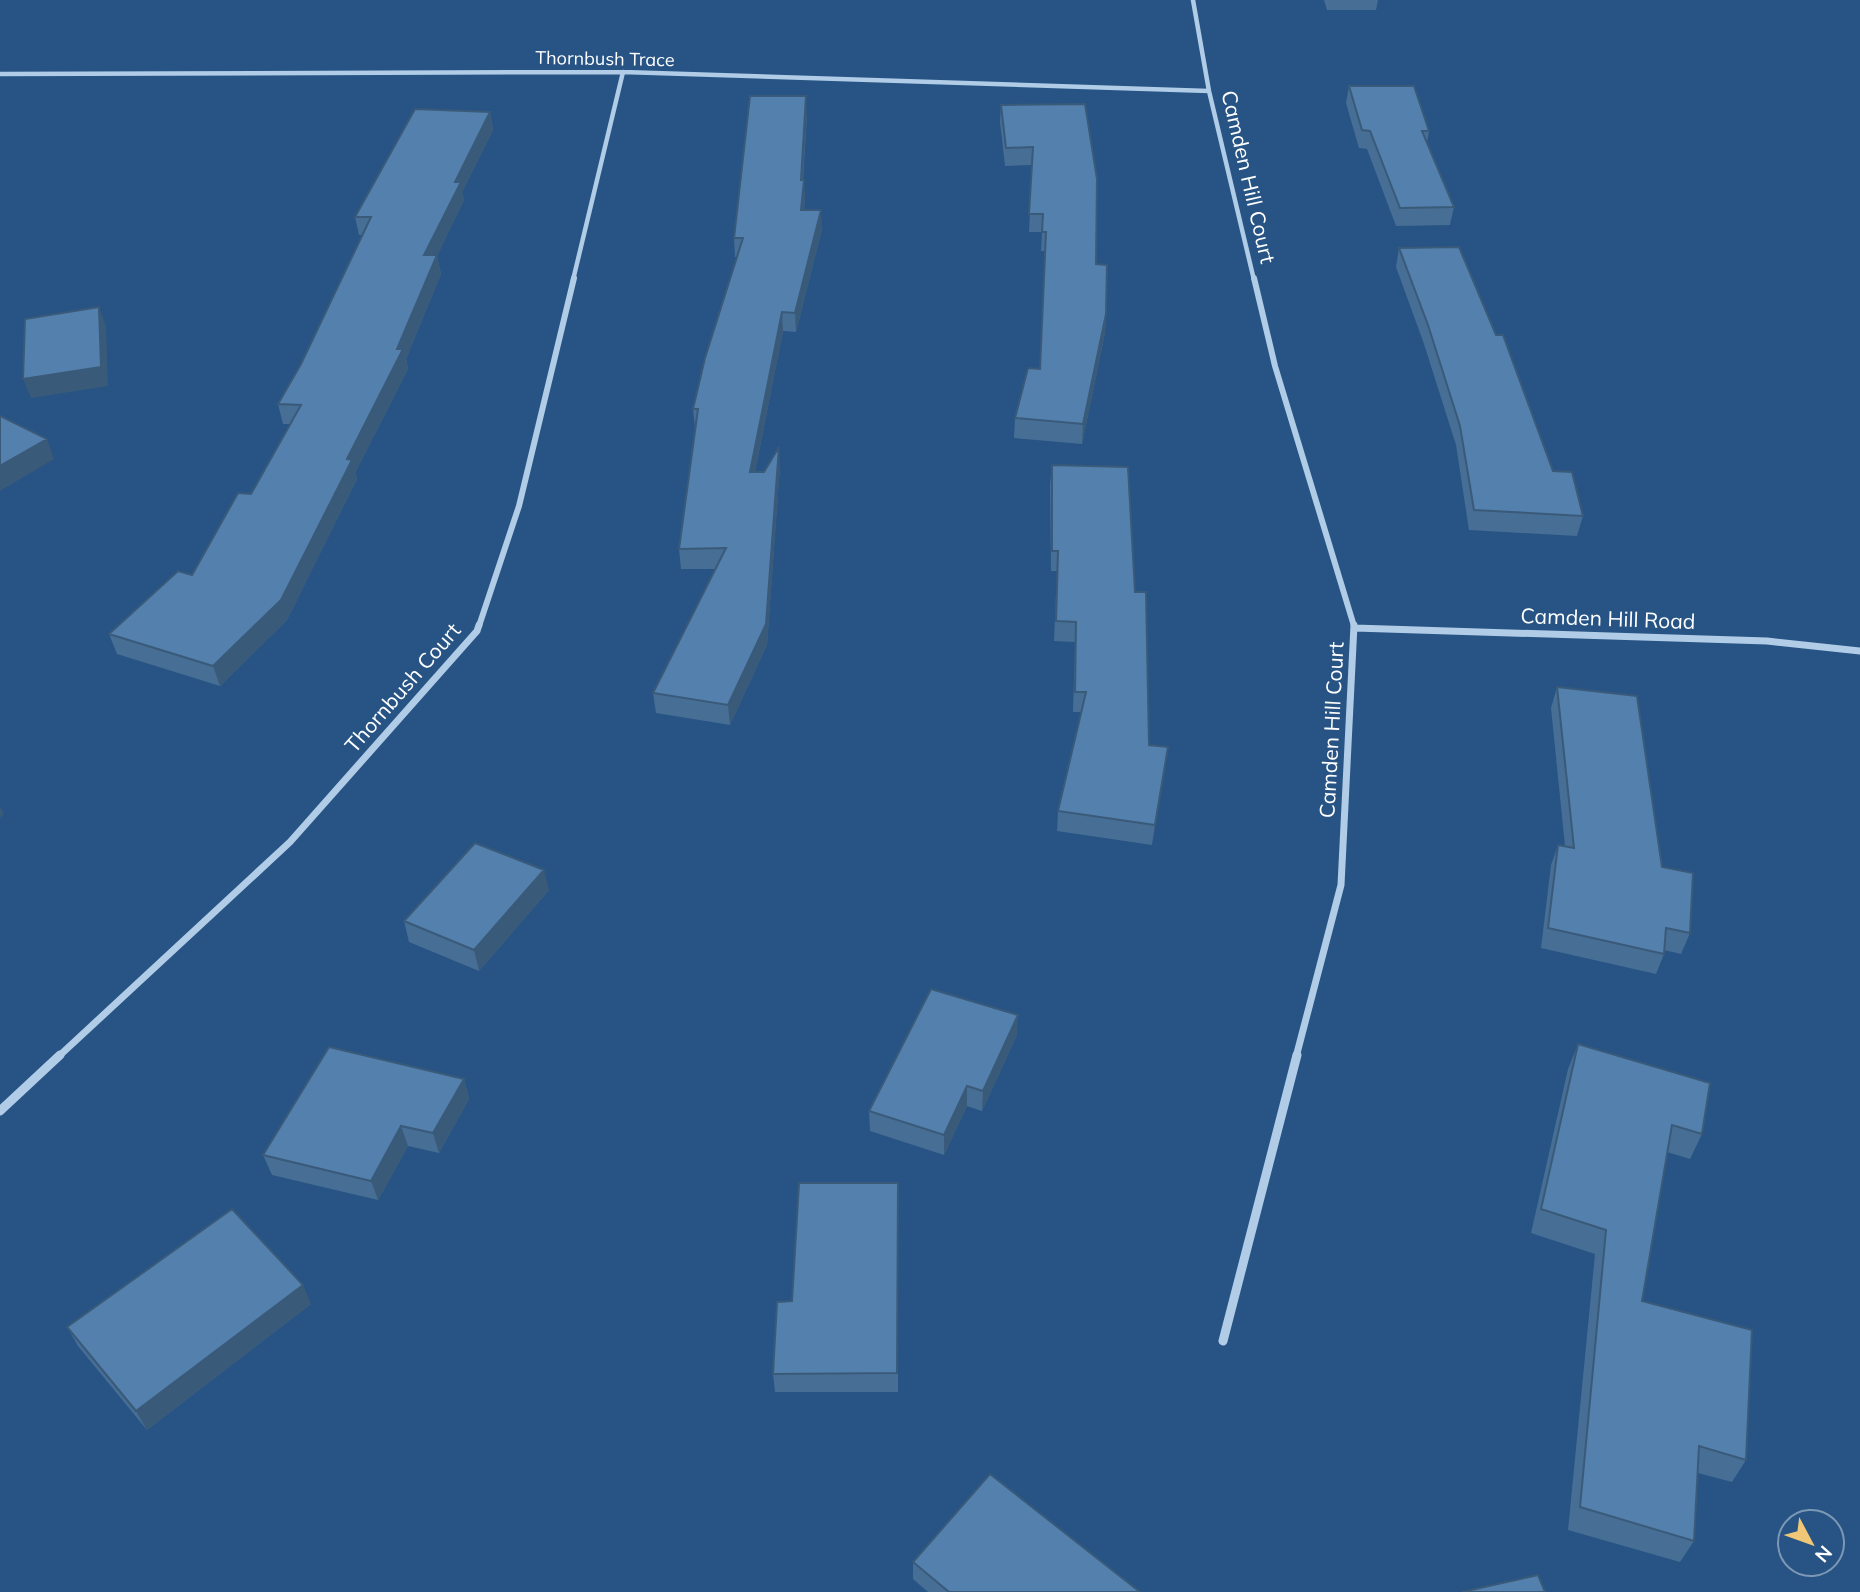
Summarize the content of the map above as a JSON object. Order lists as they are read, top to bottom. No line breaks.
{"streets":{"street":["Thornbush Trace","Camden Hill Court","Camden Hill Road","Thornbush Court"]},"crossings":[["Thornbush Trace","Camden Hill Court"],["Thornbush Trace","Thornbush Court"],["Camden Hill Court","Camden Hill Road"]],"north":"bottom right"}
